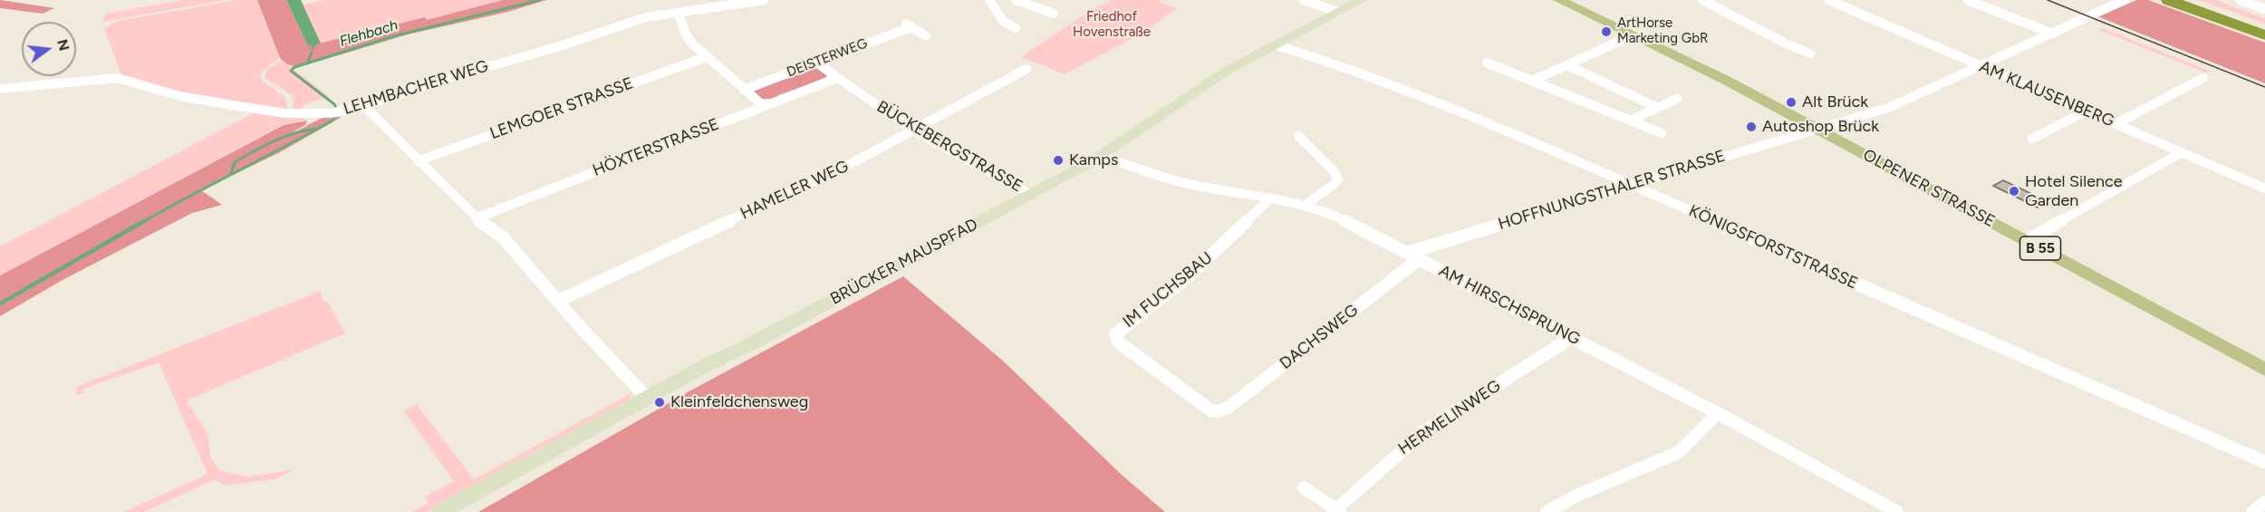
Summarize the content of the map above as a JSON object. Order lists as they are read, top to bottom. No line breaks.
{"streets":{"main road":["OLPENER STRASSE","B 55","BRÜCKER MAUSPFAD"],"street":["DEISTERWEG","LEHMBACHER WEG","AM KLAUSENBERG","LEMGOER STRASSE","BÜCKEBERGSTRASSE","HÖXTERSTRASSE","HAMELER WEG","HOFFNUNGSTHALER STRASSE","KÖNIGSFORSTSTRASSE","IM FUCHSBAU","AM HIRSCHSPRUNG","DACHSWEG","HERMELINWEG"]},"crossings":[["DEISTERWEG","BÜCKEBERGSTRASSE"],["AM KLAUSENBERG","HOFFNUNGSTHALER STRASSE"],["BÜCKEBERGSTRASSE","HÖXTERSTRASSE"],["BÜCKEBERGSTRASSE","HAMELER WEG"],["BÜCKEBERGSTRASSE","BRÜCKER MAUSPFAD"],["OLPENER STRASSE","HOFFNUNGSTHALER STRASSE"],["HOFFNUNGSTHALER STRASSE","KÖNIGSFORSTSTRASSE"],["HOFFNUNGSTHALER STRASSE","AM HIRSCHSPRUNG"],["KÖNIGSFORSTSTRASSE","BRÜCKER MAUSPFAD"],["BRÜCKER MAUSPFAD","AM HIRSCHSPRUNG"],["IM FUCHSBAU","AM HIRSCHSPRUNG"],["IM FUCHSBAU","DACHSWEG"],["AM HIRSCHSPRUNG","DACHSWEG"],["AM HIRSCHSPRUNG","HERMELINWEG"]],"water":["Flehbach"],"parks":["Friedhof Hovenstraße"],"places":["ArtHorse Marketing GbR","Alt Brück","Autoshop Brück","Kamps","Hotel Silence Garden","Kleinfeldchensweg"],"north":"right"}
